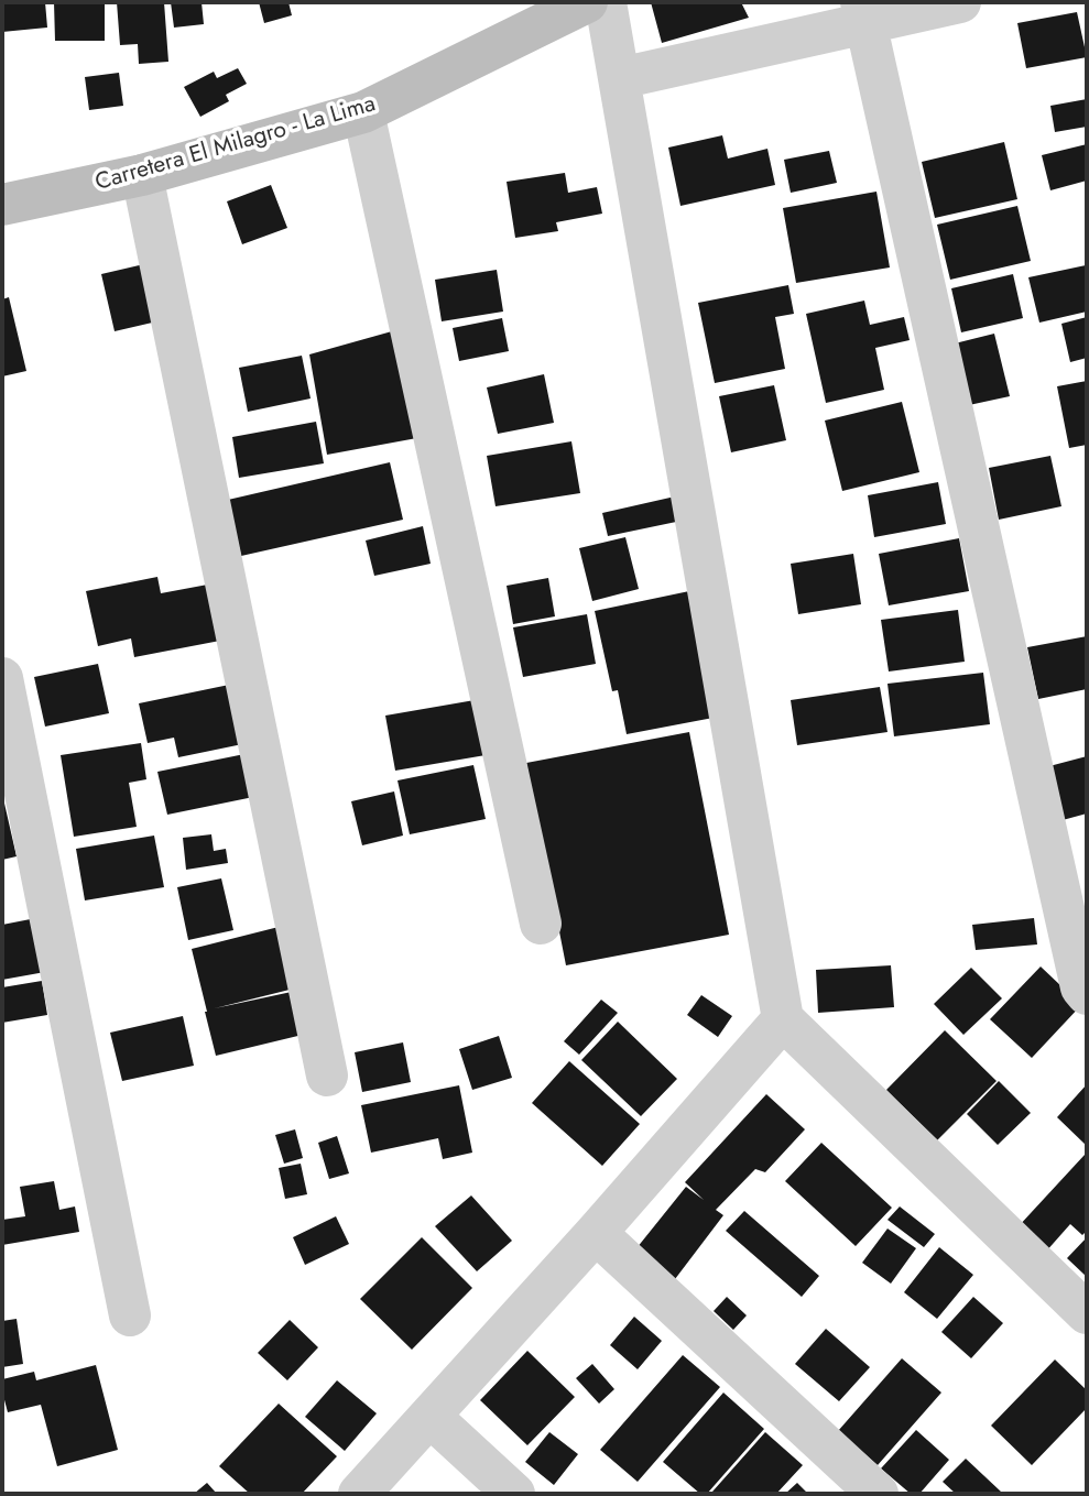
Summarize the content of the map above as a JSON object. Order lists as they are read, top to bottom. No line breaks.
{"streets":{"main road":["Carretera El Milagro - La Lima"]}}
